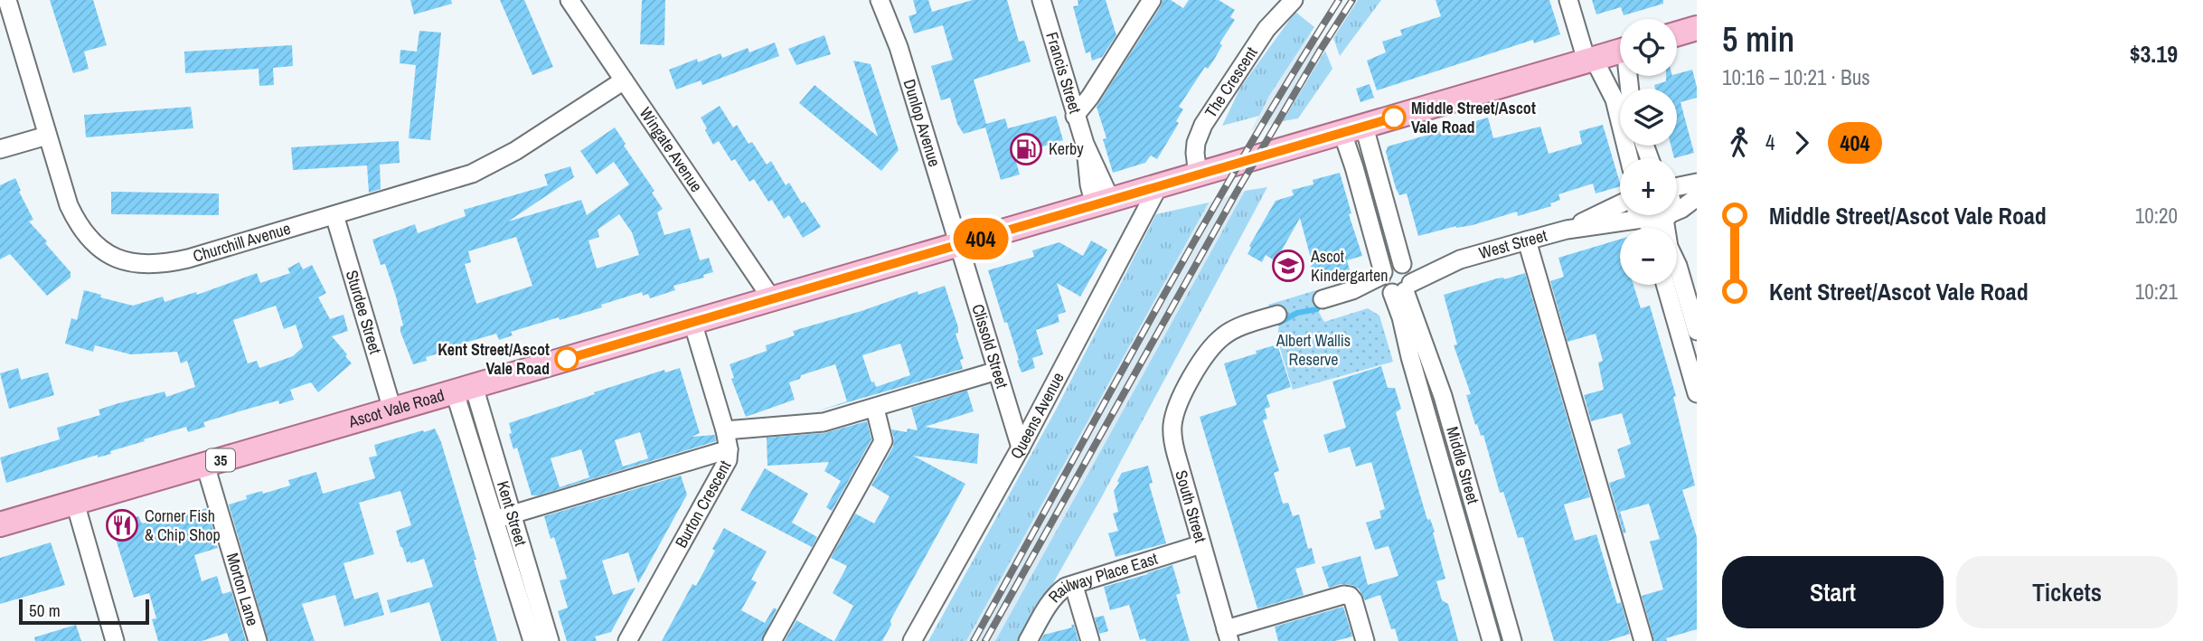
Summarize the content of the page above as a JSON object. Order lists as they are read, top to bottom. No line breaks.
{"streets":{"main road":["Ascot Vale Road","35"],"street":["Francis Street","The Crescent","Dunlop Avenue","Wingate Avenue","Churchill Avenue","West Street","Sturdee Street","Clissold Street","Queens Avenue","Middle Street","Burton Crescent","South Street","Kent Street","Railway Place East","Morton Lane"]},"crossings":[["Francis Street","Ascot Vale Road"],["The Crescent","Ascot Vale Road"],["Dunlop Avenue","Clissold Street"],["Dunlop Avenue","Ascot Vale Road"],["Wingate Avenue","Churchill Avenue"],["Wingate Avenue","Ascot Vale Road"],["Churchill Avenue","Sturdee Street"],["West Street","Middle Street"],["Sturdee Street","Ascot Vale Road"],["Clissold Street","Ascot Vale Road"],["Clissold Street","Queens Avenue"],["Ascot Vale Road","Queens Avenue"],["Ascot Vale Road","Middle Street"],["Ascot Vale Road","Burton Crescent"],["Ascot Vale Road","Kent Street"],["Ascot Vale Road","Morton Lane"],["South Street","Railway Place East"]],"parks":["Albert Wallis Reserve"],"places":{"other":["Middle Street/Ascot Vale Road","Kent Street/Ascot Vale Road"],"fuel station":["Kerby"],"school or university":["Ascot Kindergarten"],"restaurant":["Corner Fish & Chip Shop"]},"lines":["bus line 404"],"scale_bar":"50 m","page":{"on_map":"404","heading":["5 min","10:16 – 10:21 · Bus","$3.19"],"map_buttons":["+","−"],"legs":["4","404"],"list":[{"name":"Middle Street/Ascot Vale Road","value":"10:20"},{"name":"Kent Street/Ascot Vale Road","value":"10:21"}],"buttons":["Start","Tickets"],"scale":"50 m"}}
